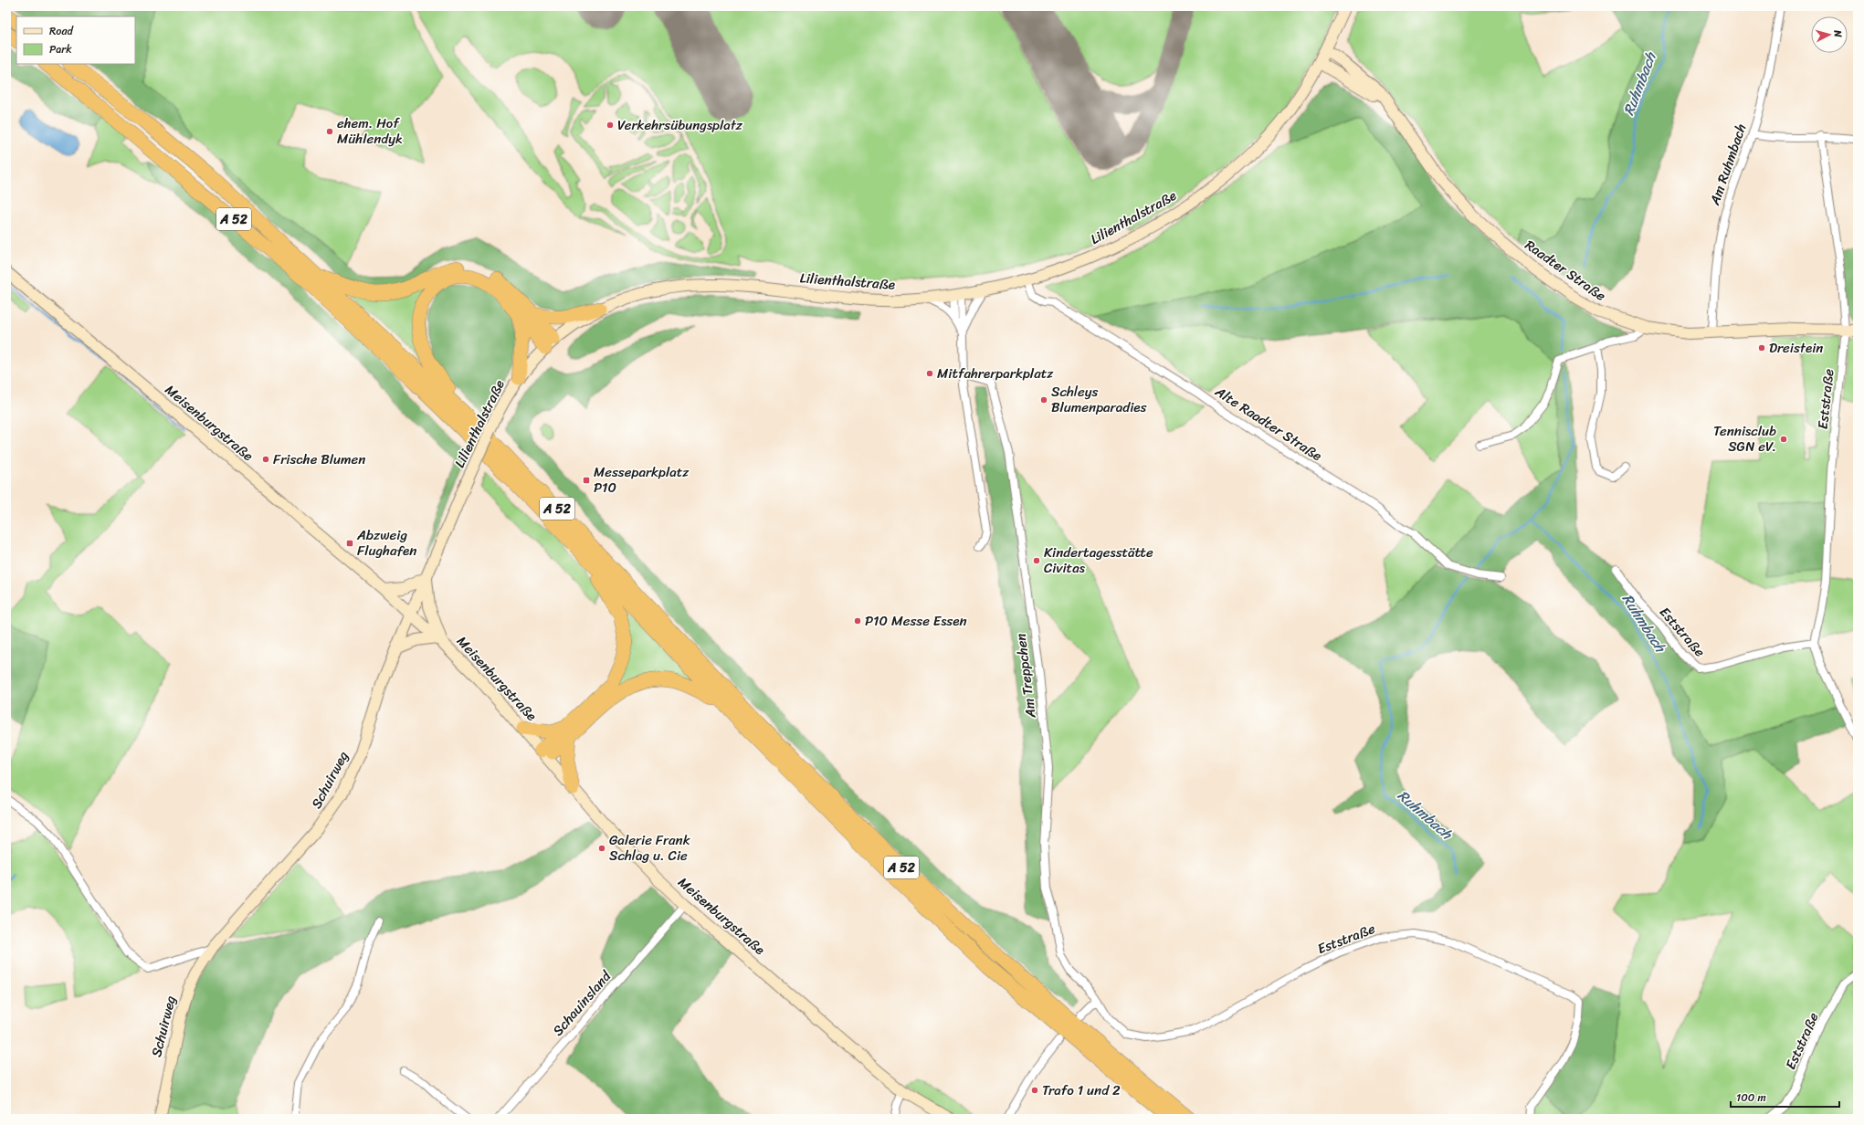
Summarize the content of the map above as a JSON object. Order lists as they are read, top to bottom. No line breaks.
{"streets":{"highway":["A 52"],"main road":["Lilienthalstraße","Raadter Straße","Meisenburgstraße","Schuirweg"],"street":["Am Ruhmbach","Eststraße","Alte Raadter Straße","Am Treppchen","Schauinsland"]},"crossings":[["Am Ruhmbach","Raadter Straße"],["Lilienthalstraße","Raadter Straße"],["Lilienthalstraße","Meisenburgstraße"],["Lilienthalstraße","Alte Raadter Straße"],["Lilienthalstraße","Schuirweg"],["Raadter Straße","Eststraße"],["Eststraße","Am Treppchen"],["Meisenburgstraße","Schuirweg"],["Meisenburgstraße","Schauinsland"]],"water":["Ruhmbach"],"places":{"other":["Verkehrsübungsplatz","ehem. Hof Mühlendyk","Dreistein","Mitfahrerparkplatz","Schleys Blumenparadies","Tennisclub SGN eV.","Frische Blumen","Kindertagesstätte Civitas","P10 Messe Essen","Galerie Frank Schlag u. Cie","Trafo 1 und 2"],"transit":["Messeparkplatz P10","Abzweig Flughafen"]},"legend":["Road","Park"],"scale_bar":"100 m","north":"right"}
